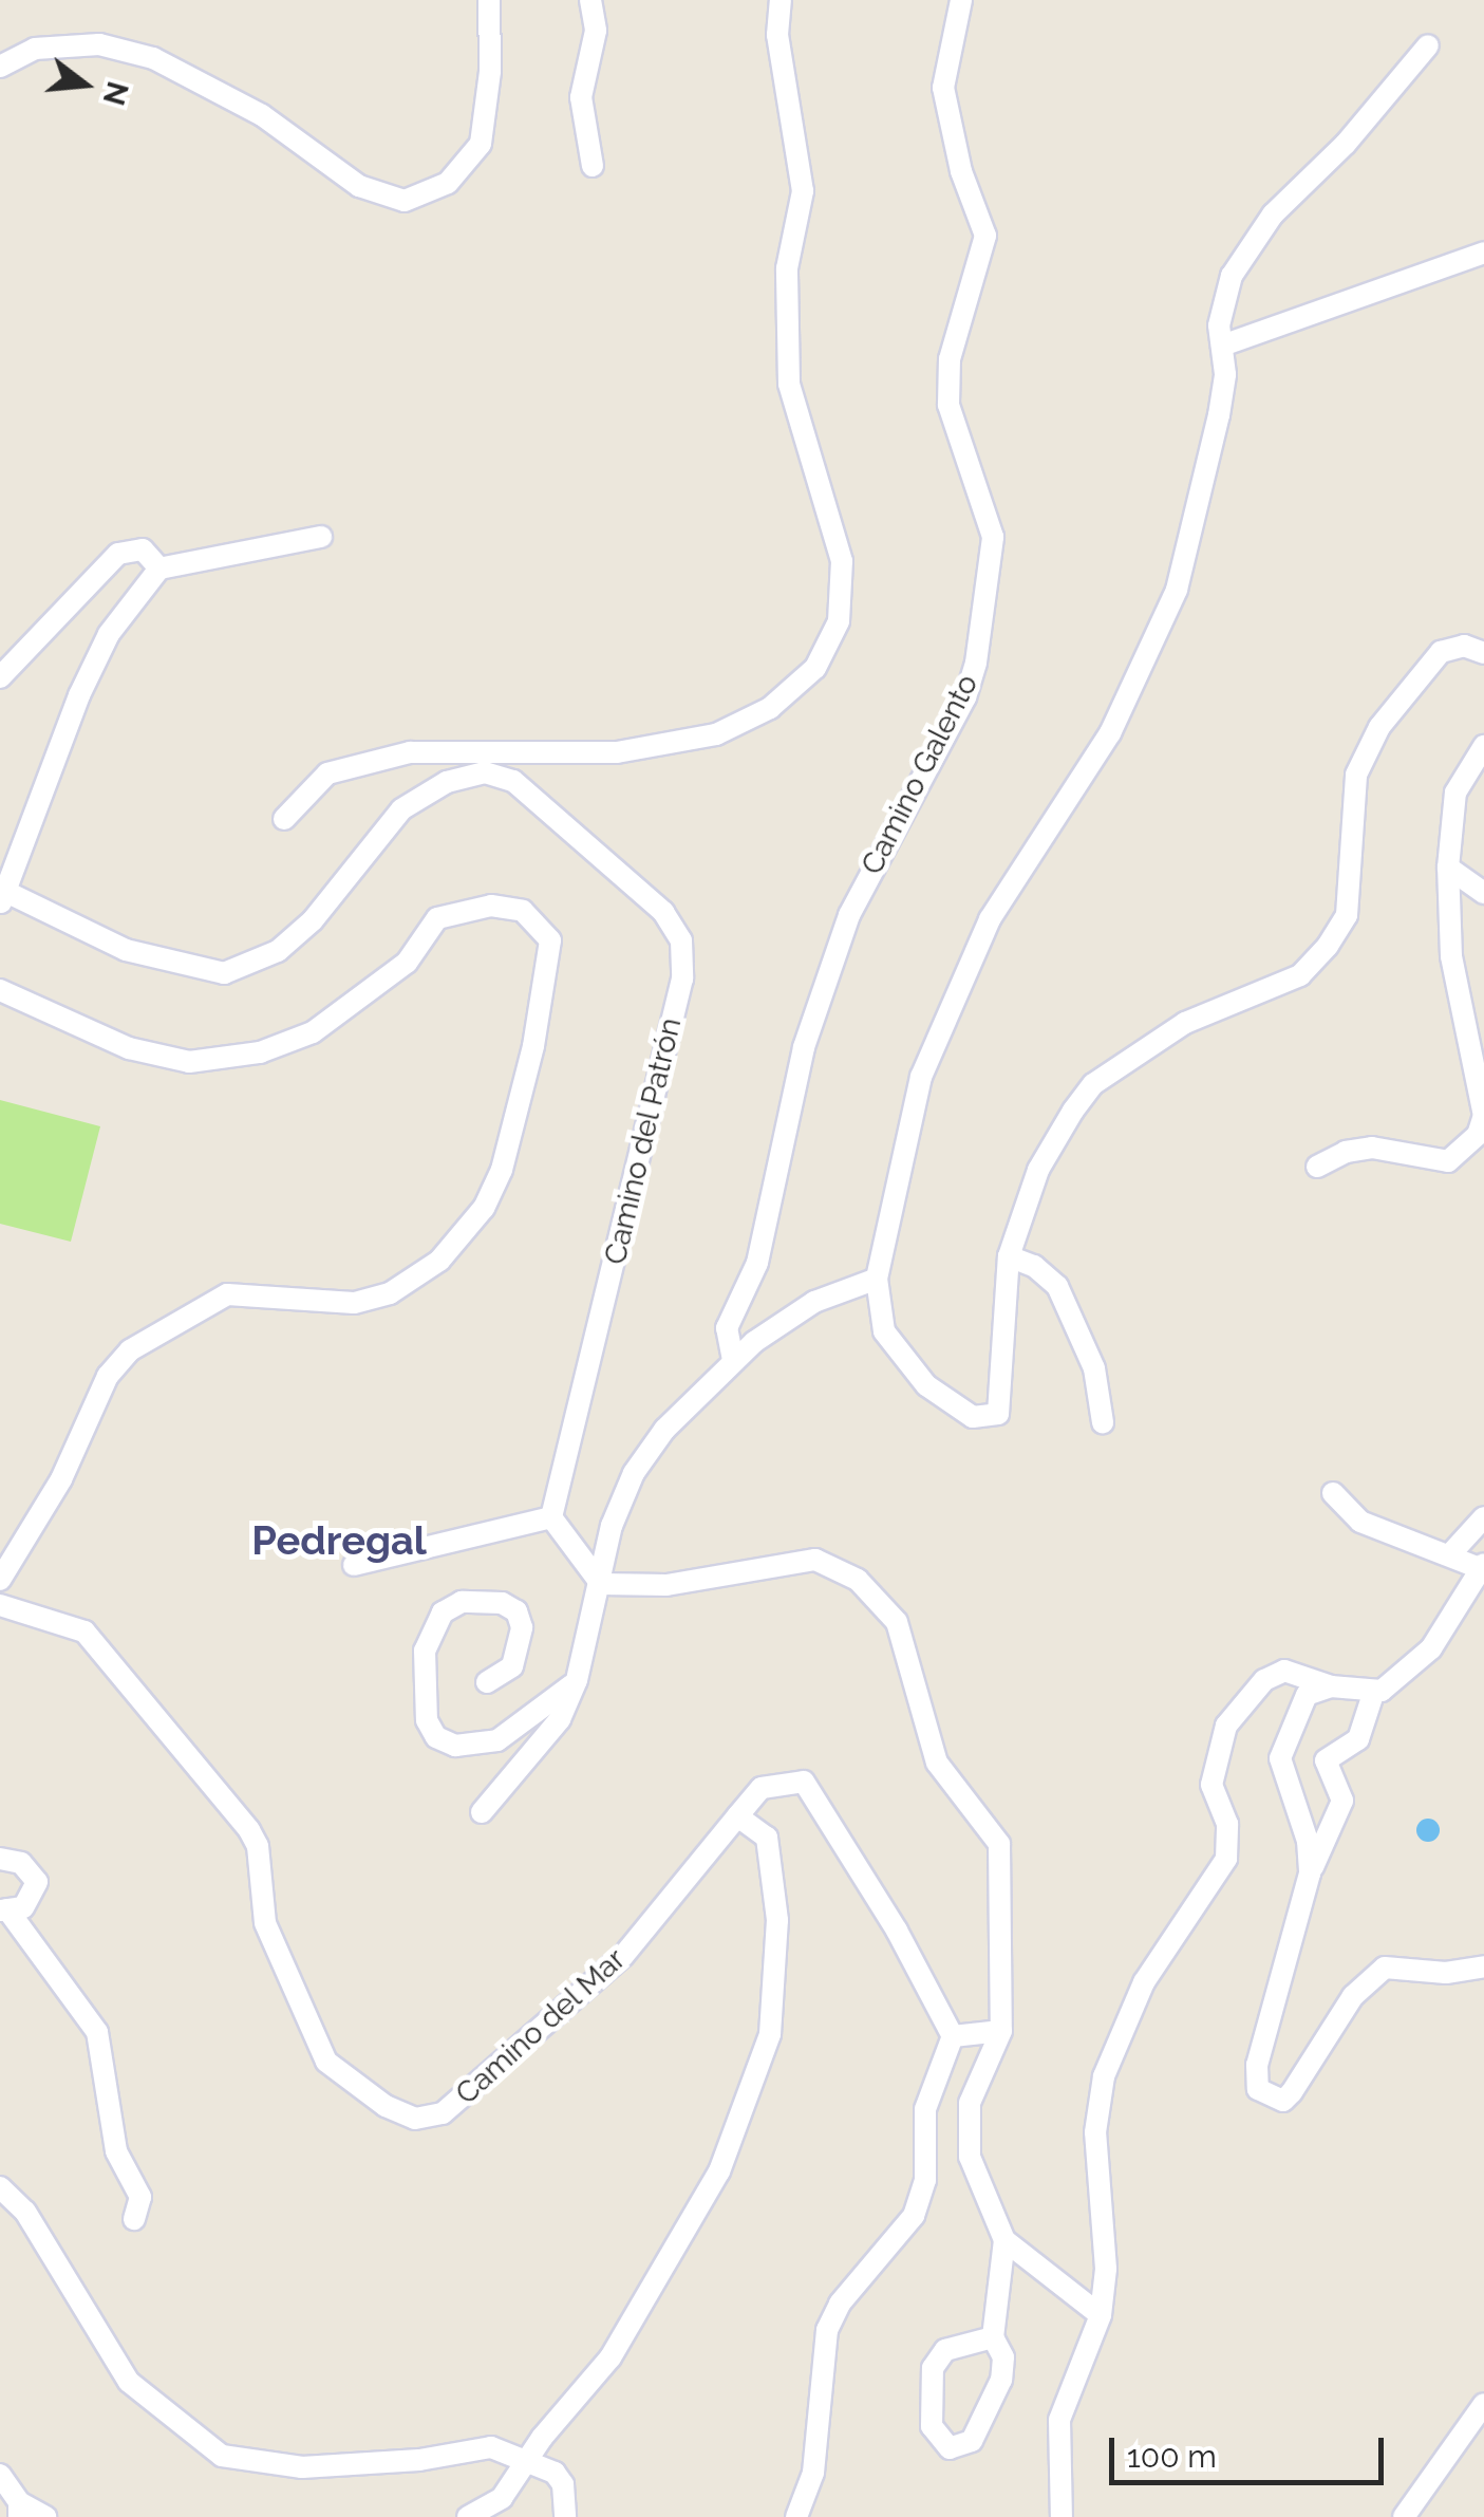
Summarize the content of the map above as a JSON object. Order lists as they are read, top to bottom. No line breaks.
{"streets":{"street":["Camino Galento","Camino del Patrón","Camino del Mar"]},"districts":["Pedregal"],"scale_bar":"100 m","north":"right"}
